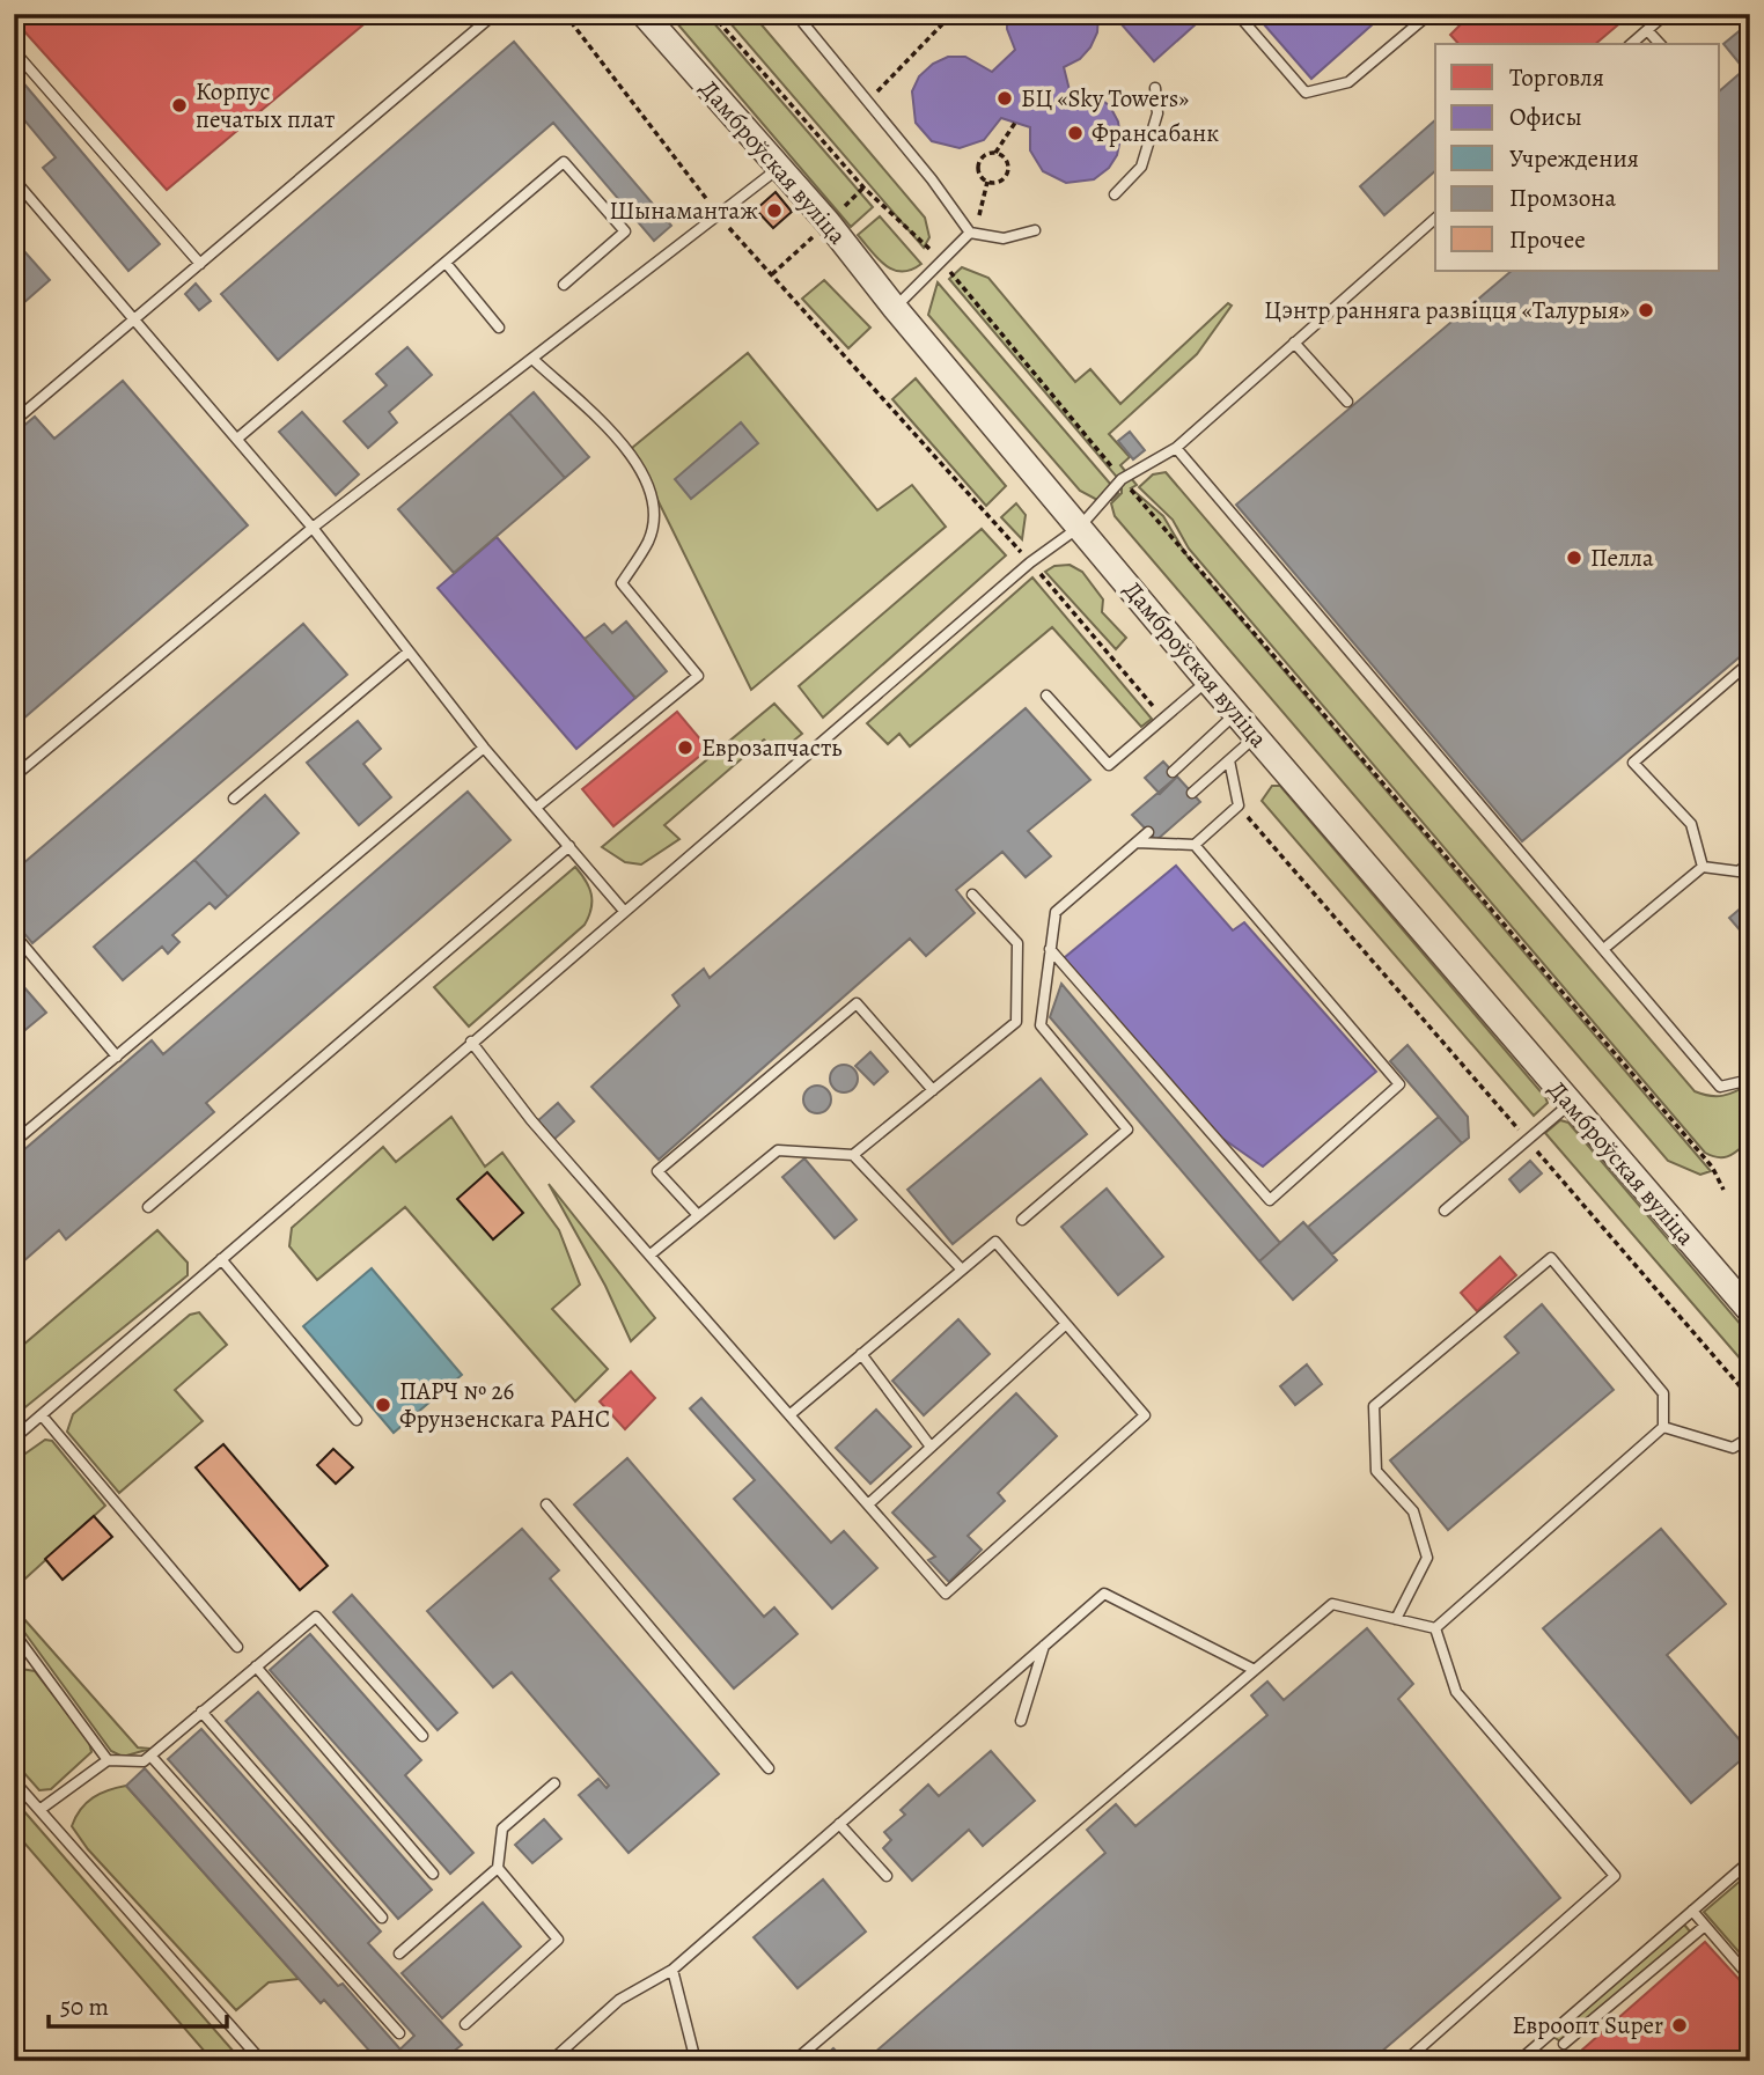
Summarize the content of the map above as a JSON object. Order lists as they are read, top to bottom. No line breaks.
{"streets":{"street":["Дамброўская вуліца"]},"places":["БЦ «Sky Towers»","Корпус печатых плат","Франсабанк","Шынамантаж","Цэнтр ранняга развіцця «Талурыя»","Пелла","Еврозапчасть","ПАРЧ № 26 Фрунзенскага РАНС","Евроопт Super"],"legend":["Торговля","Офисы","Учреждения","Промзона","Прочее"],"scale_bar":"50 m"}
